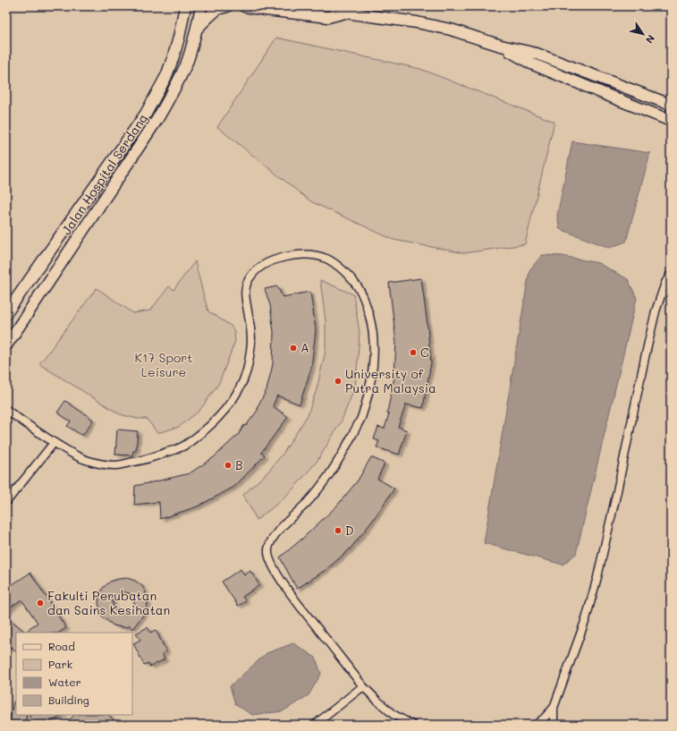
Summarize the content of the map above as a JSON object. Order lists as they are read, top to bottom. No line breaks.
{"streets":{"main road":["Jalan Hospital Serdang"]},"parks":["K17 Sport Leisure"],"places":["A","C","University of Putra Malaysia","B","D","Fakulti Perubatan dan Sains Kesihatan"],"legend":["Road","Park","Water","Building"],"north":"bottom right"}
